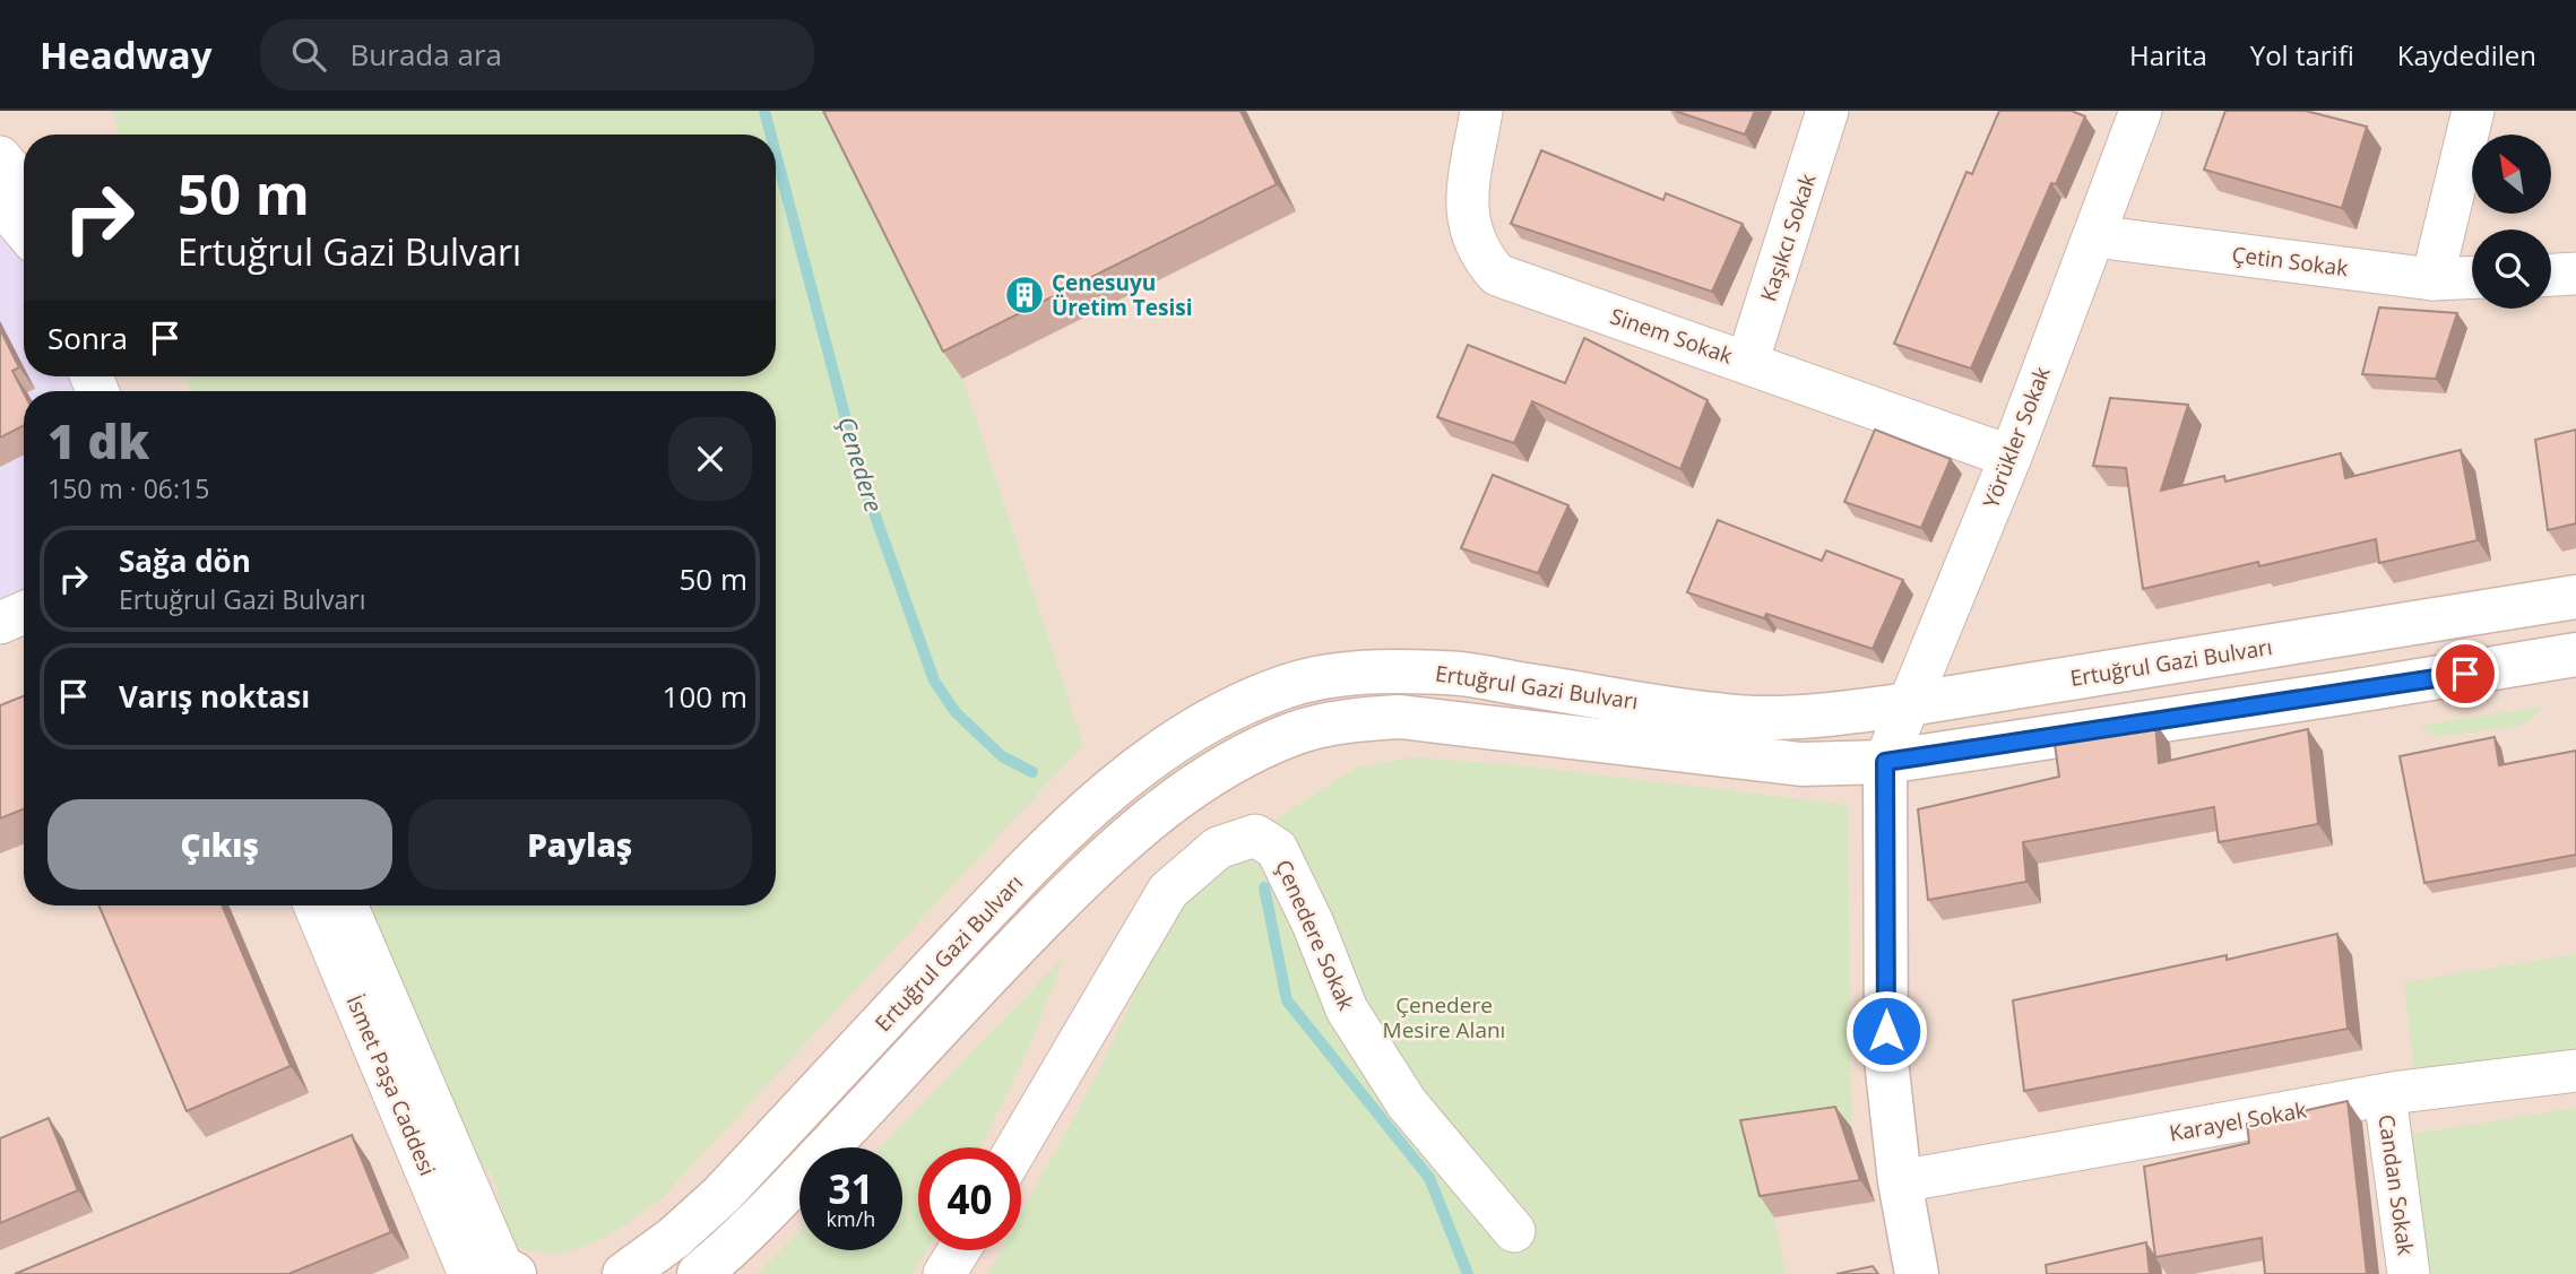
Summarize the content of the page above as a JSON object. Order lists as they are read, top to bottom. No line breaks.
{"streets":{"main road":["Ertuğrul Gazi Bulvarı"],"street":["Kaşıkcı Sokak","Çetin Sokak","Sinem Sokak","Yörükler Sokak","Çenedere Sokak","İsmet Paşa Caddesi","Karayel Sokak","Candan Sokak"]},"crossings":[["Kaşıkcı Sokak","Sinem Sokak"],["Çetin Sokak","Yörükler Sokak"],["Sinem Sokak","Yörükler Sokak"],["Yörükler Sokak","Ertuğrul Gazi Bulvarı"],["Karayel Sokak","Candan Sokak"]],"water":["Çenedere"],"parks":["Çenedere Mesire Alanı"],"places":{"building":["Çenesuyu Üretim Tesisi"]},"north":"top left","page":{"header":"Headway","search":"Burada ara","nav":["Harita","Yol tarifi","Kaydedilen"],"turn":["50 m","Ertuğrul Gazi Bulvarı"],"then":"Sonra","heading":["1 dk","150 m · 06:15"],"list":[{"name":"Sağa dön","note":"Ertuğrul Gazi Bulvarı","value":"50 m"},{"name":"Varış noktası","value":"100 m"}],"buttons":["Çıkış","Paylaş"],"speed":"31 km/h","limit":"40"}}
